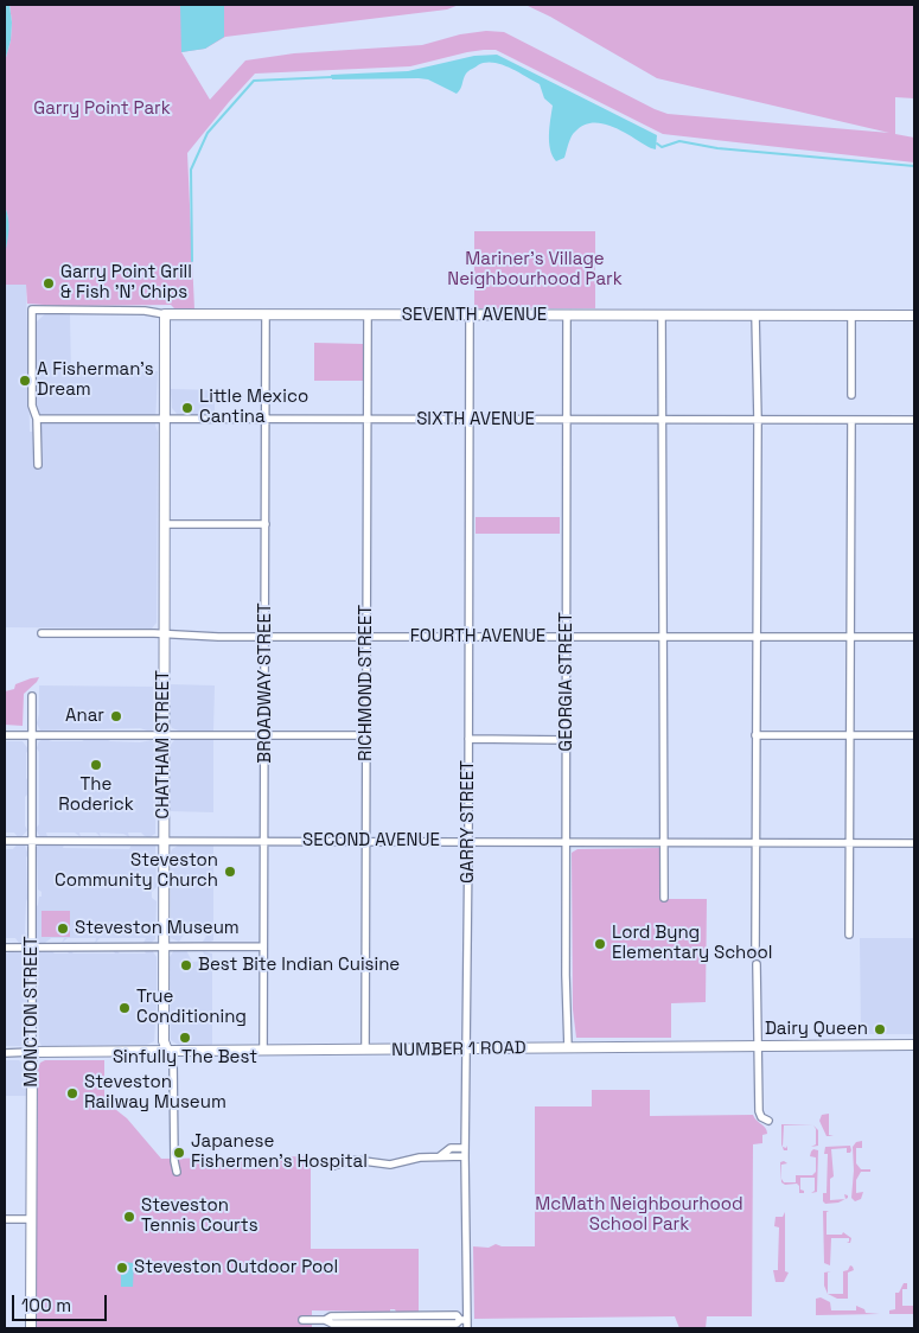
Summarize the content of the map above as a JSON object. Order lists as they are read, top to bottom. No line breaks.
{"streets":{"street":["SEVENTH AVENUE","SIXTH AVENUE","FOURTH AVENUE","GEORGIA STREET","BROADWAY STREET","RICHMOND STREET","CHATHAM STREET","GARRY STREET","SECOND AVENUE","MONCTON STREET","NUMBER 1 ROAD"]},"crossings":[["SEVENTH AVENUE","SIXTH AVENUE"],["SEVENTH AVENUE","GEORGIA STREET"],["SEVENTH AVENUE","BROADWAY STREET"],["SEVENTH AVENUE","RICHMOND STREET"],["SEVENTH AVENUE","CHATHAM STREET"],["SEVENTH AVENUE","GARRY STREET"],["SIXTH AVENUE","GEORGIA STREET"],["SIXTH AVENUE","BROADWAY STREET"],["SIXTH AVENUE","RICHMOND STREET"],["SIXTH AVENUE","CHATHAM STREET"],["SIXTH AVENUE","GARRY STREET"],["FOURTH AVENUE","GEORGIA STREET"],["FOURTH AVENUE","BROADWAY STREET"],["FOURTH AVENUE","RICHMOND STREET"],["FOURTH AVENUE","CHATHAM STREET"],["FOURTH AVENUE","GARRY STREET"],["GEORGIA STREET","SECOND AVENUE"],["GEORGIA STREET","NUMBER 1 ROAD"],["BROADWAY STREET","SECOND AVENUE"],["BROADWAY STREET","NUMBER 1 ROAD"],["RICHMOND STREET","SECOND AVENUE"],["RICHMOND STREET","NUMBER 1 ROAD"],["CHATHAM STREET","SECOND AVENUE"],["CHATHAM STREET","NUMBER 1 ROAD"],["GARRY STREET","SECOND AVENUE"],["GARRY STREET","NUMBER 1 ROAD"],["SECOND AVENUE","MONCTON STREET"],["MONCTON STREET","NUMBER 1 ROAD"]],"parks":["Garry Point Park","Mariner's Village Neighbourhood Park","McMath Neighbourhood School Park"],"places":["Garry Point Grill & Fish 'N' Chips","A Fisherman's Dream","Little Mexico Cantina","Anar","The Roderick","Steveston Community Church","Steveston Museum","Lord Byng Elementary School","Best Bite Indian Cuisine","True Conditioning","Dairy Queen","Sinfully The Best","Steveston Railway Museum","Japanese Fishermen's Hospital","Steveston Tennis Courts","Steveston Outdoor Pool"],"scale_bar":"100 m"}
